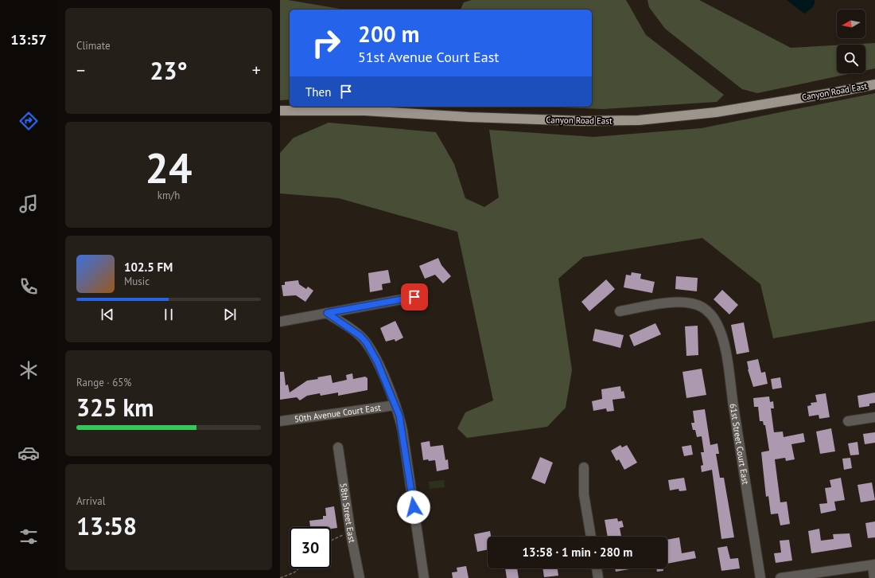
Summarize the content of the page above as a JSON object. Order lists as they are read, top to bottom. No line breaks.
{"streets":{"main road":["Canyon Road East"],"street":["50th Avenue Court East","61st Street Court East","58th Street East"]},"north":"left","page":{"tabs":"13:57","tile":["Climate",["24","km/h"],["Range · 65%","325 km"],["Arrival","13:58"]],"turn":["200 m","51st Avenue Court East"],"heat":["−","23°","+"],"then":"Then","song":["102.5 FM","Music"],"limit":"30","trip":"13:58 · 1 min · 280 m"}}
